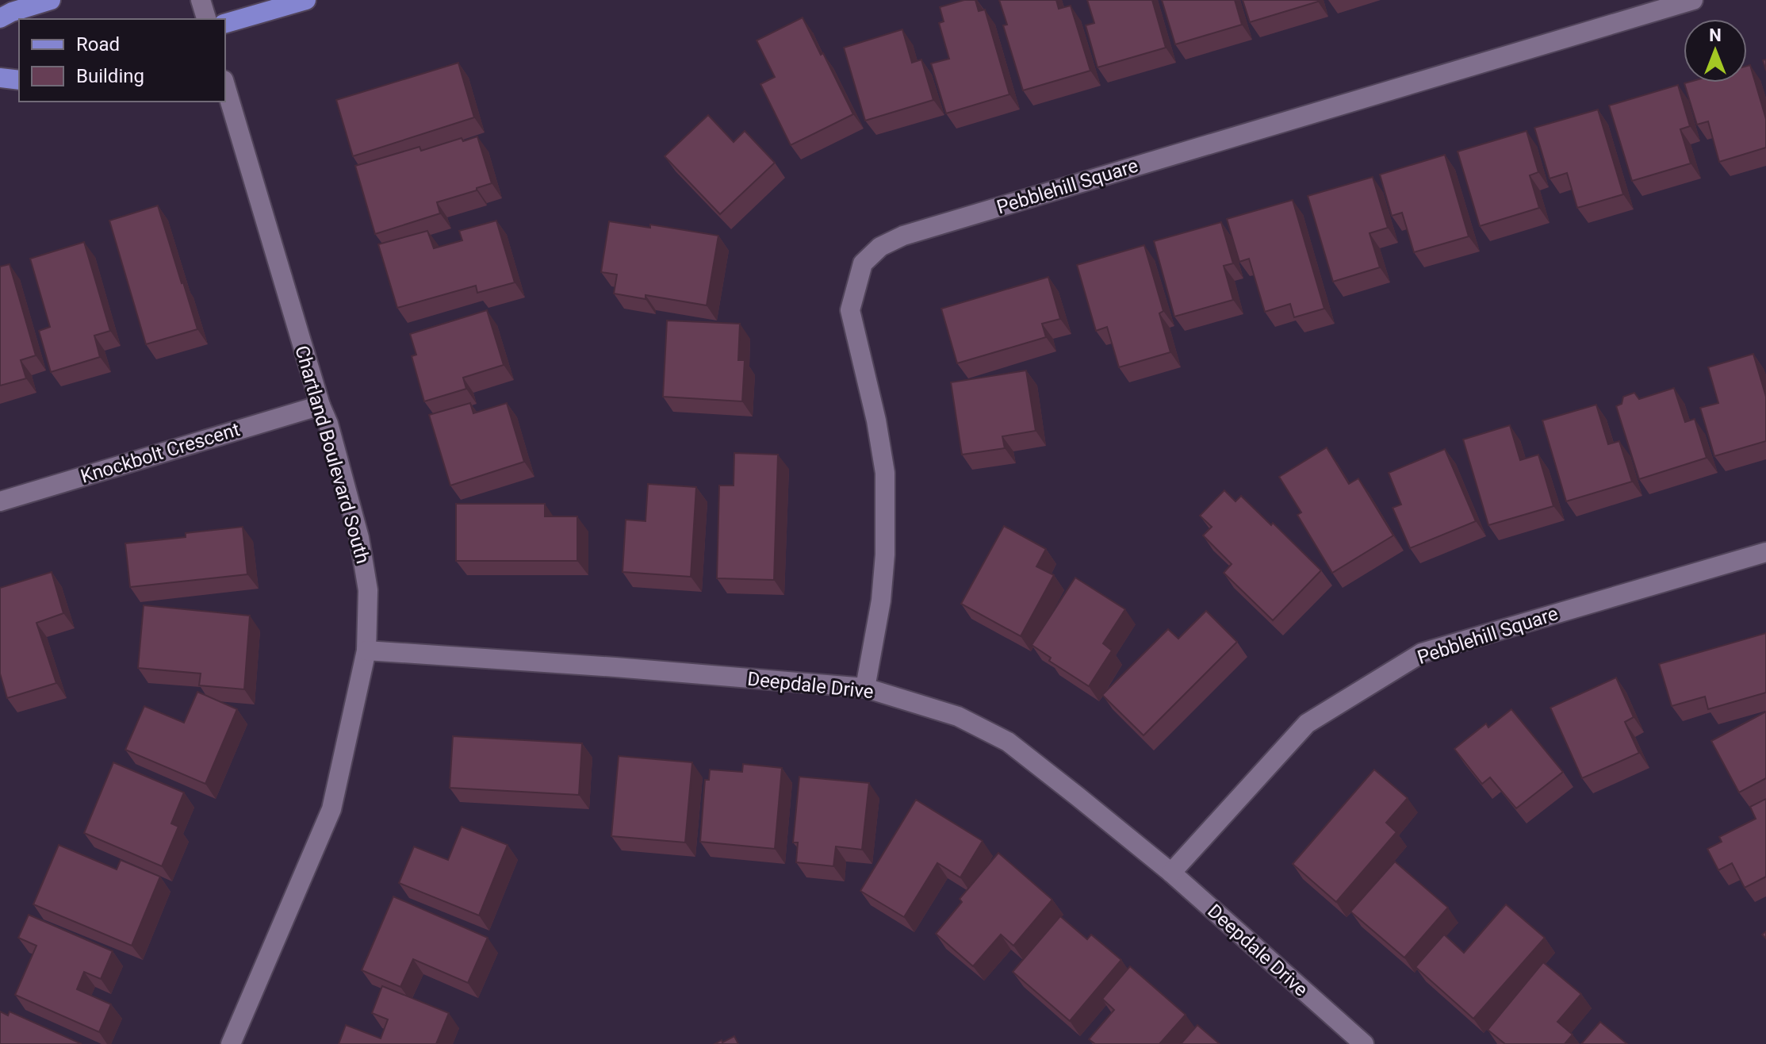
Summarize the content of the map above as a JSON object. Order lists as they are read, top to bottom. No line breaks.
{"streets":{"street":["Pebblehill Square","Knockbolt Crescent","Chartland Boulevard South","Deepdale Drive"]},"crossings":[["Pebblehill Square","Deepdale Drive"],["Knockbolt Crescent","Chartland Boulevard South"],["Chartland Boulevard South","Deepdale Drive"]],"legend":["Road","Building"],"north":"top"}
